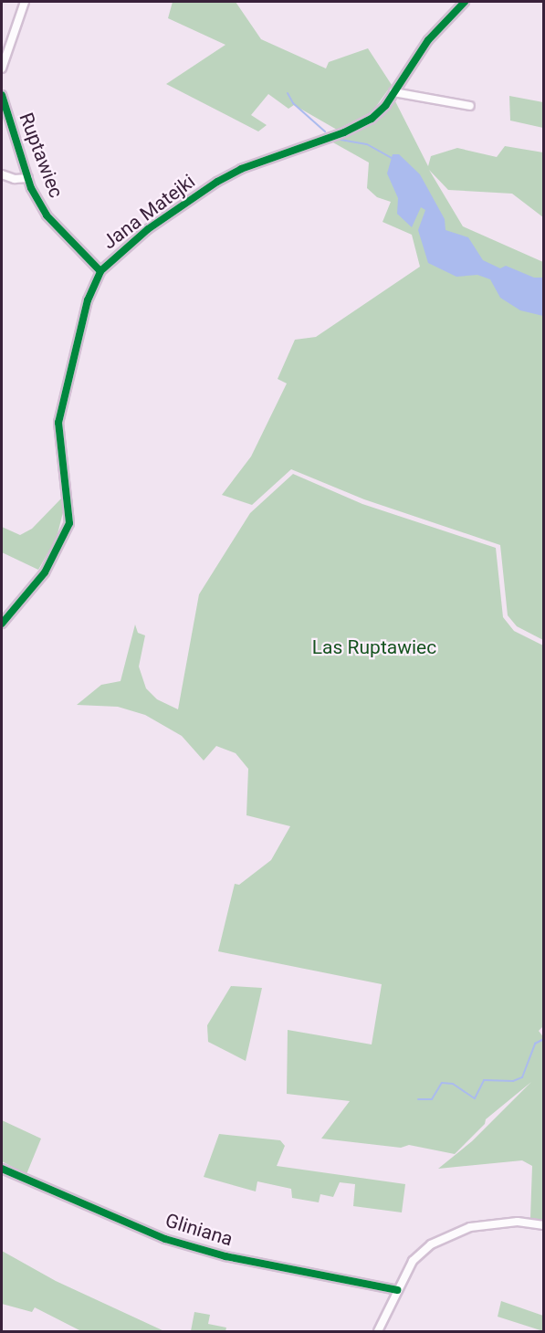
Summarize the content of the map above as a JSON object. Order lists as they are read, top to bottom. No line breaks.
{"streets":{"street":["Ruptawiec","Jana Matejki","Gliniana"]},"crossings":[["Ruptawiec","Jana Matejki"]],"parks":["Las Ruptawiec"]}
